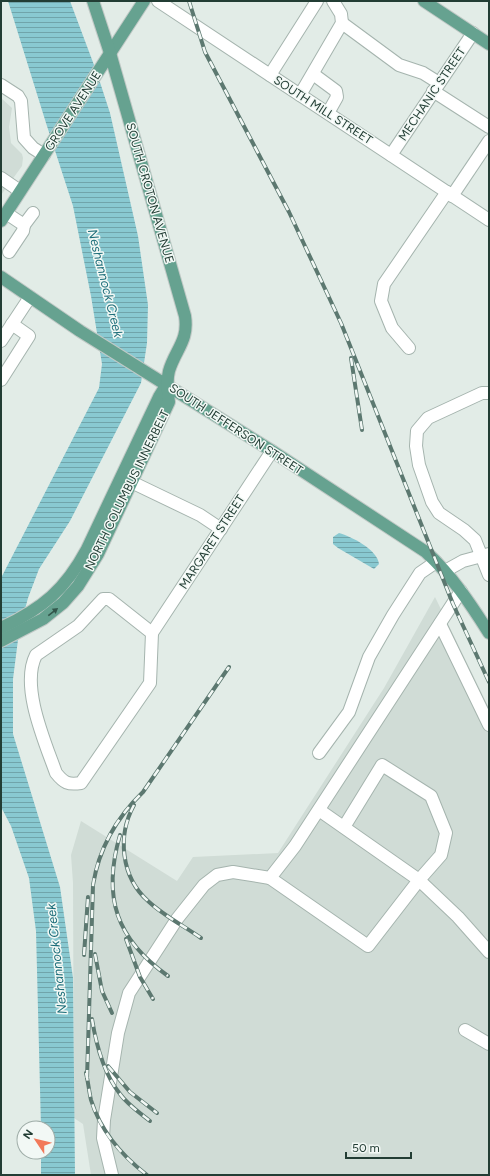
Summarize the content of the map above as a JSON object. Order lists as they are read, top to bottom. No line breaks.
{"streets":{"main road":["GROVE AVENUE","SOUTH CROTON AVENUE","SOUTH JEFFERSON STREET","NORTH COLUMBUS INNERBELT"],"street":["MECHANIC STREET","SOUTH MILL STREET","MARGARET STREET"]},"crossings":[["MECHANIC STREET","SOUTH MILL STREET"],["GROVE AVENUE","SOUTH CROTON AVENUE"],["SOUTH CROTON AVENUE","SOUTH JEFFERSON STREET"],["SOUTH CROTON AVENUE","NORTH COLUMBUS INNERBELT"],["SOUTH JEFFERSON STREET","NORTH COLUMBUS INNERBELT"],["SOUTH JEFFERSON STREET","MARGARET STREET"]],"water":["Neshannock Creek"],"scale_bar":"50 m","north":"top left"}
